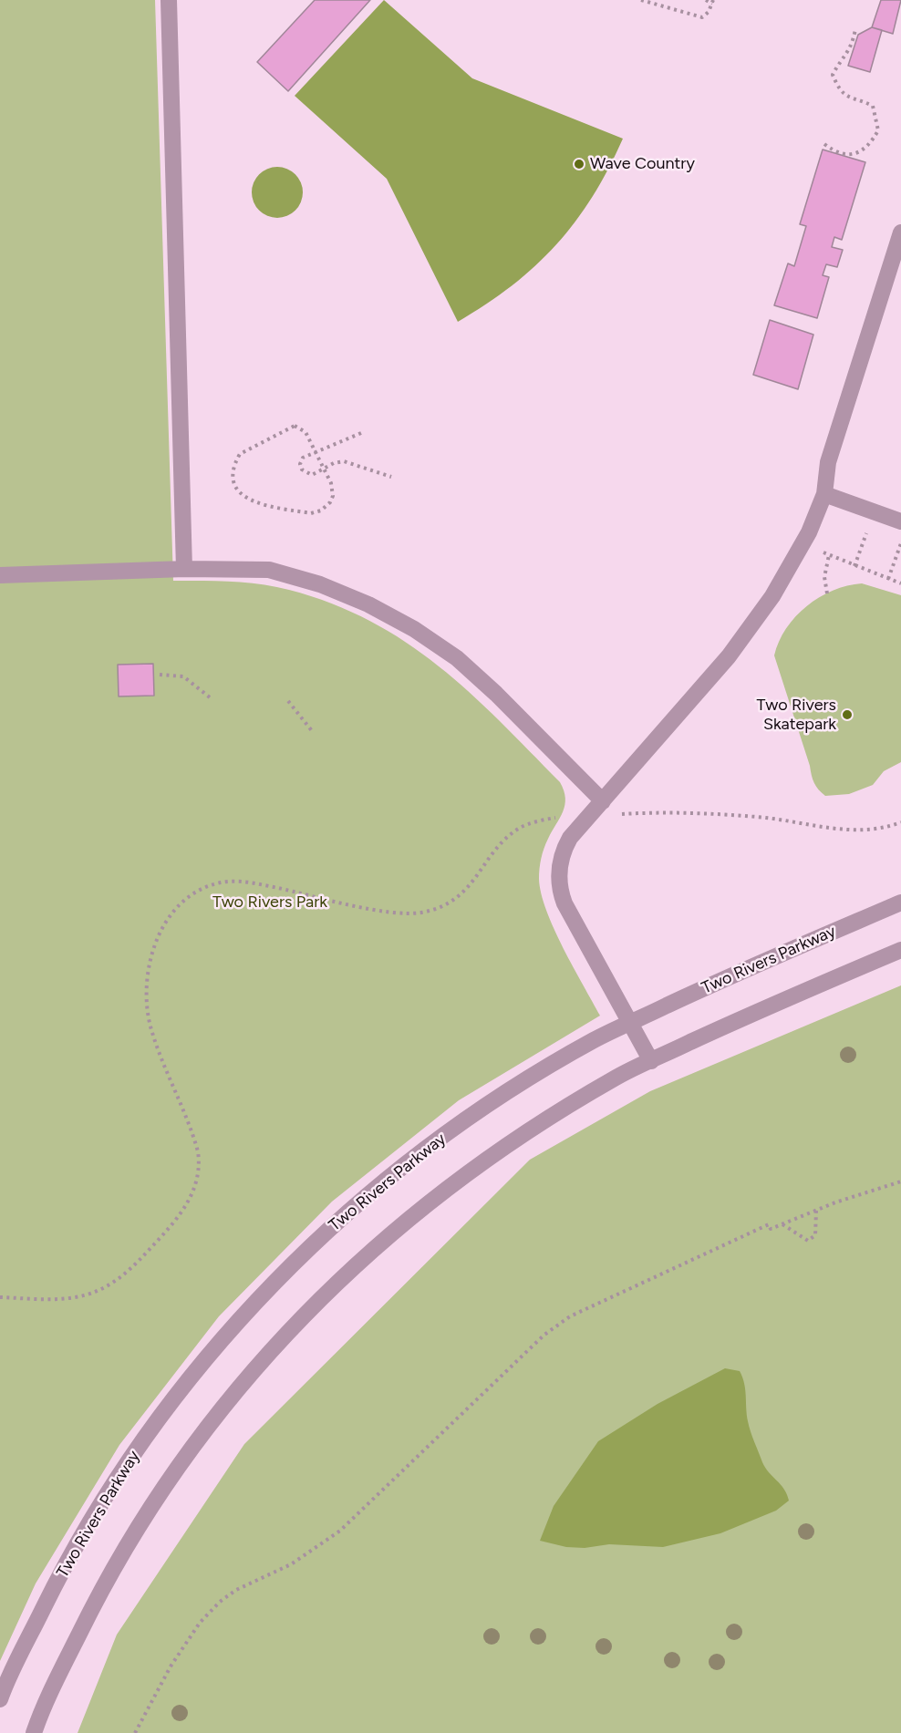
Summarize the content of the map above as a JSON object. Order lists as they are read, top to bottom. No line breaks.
{"streets":{"street":["Two Rivers Parkway"]},"parks":["Two Rivers Park"],"places":["Wave Country","Two Rivers Skatepark"]}
